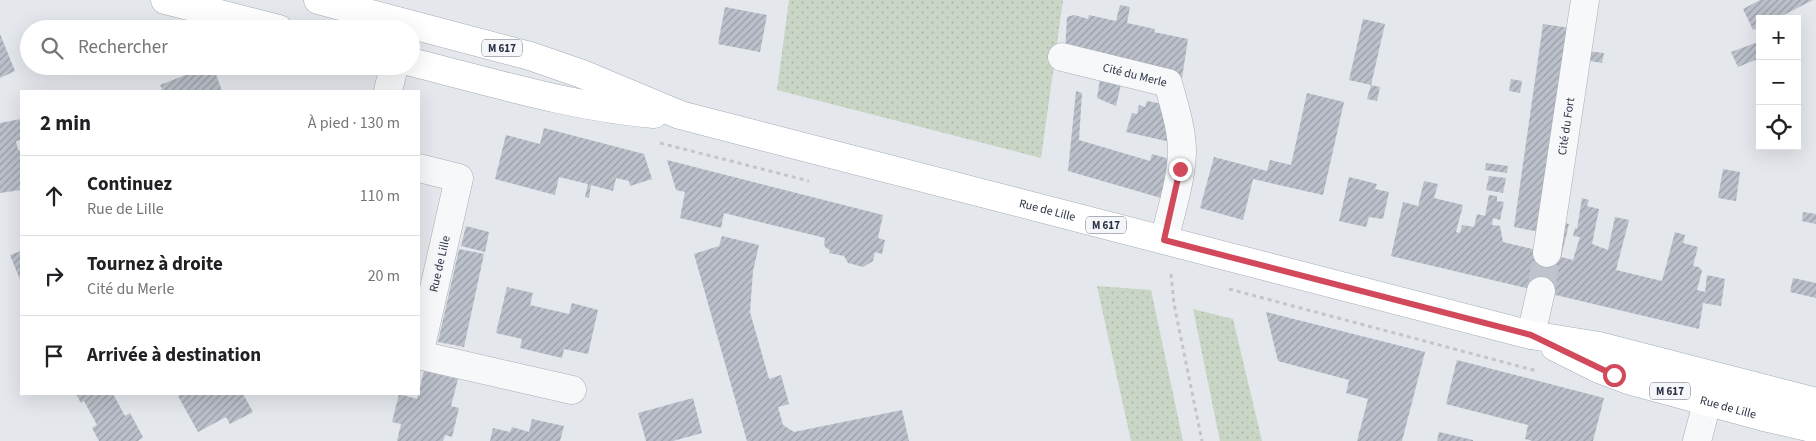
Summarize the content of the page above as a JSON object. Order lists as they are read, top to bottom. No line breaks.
{"streets":{"main road":["M 617","Rue de Lille"],"street":["Cité du Merle","Cité du Fort"]},"crossings":[["Cité du Merle","Rue de Lille"]],"page":{"map_buttons":["+","−"],"search":"Rechercher","heading":["2 min","À pied · 130 m"],"list":[["Continuez","Rue de Lille","110 m"],["Tournez à droite","Cité du Merle","20 m"],"Arrivée à destination"]}}
